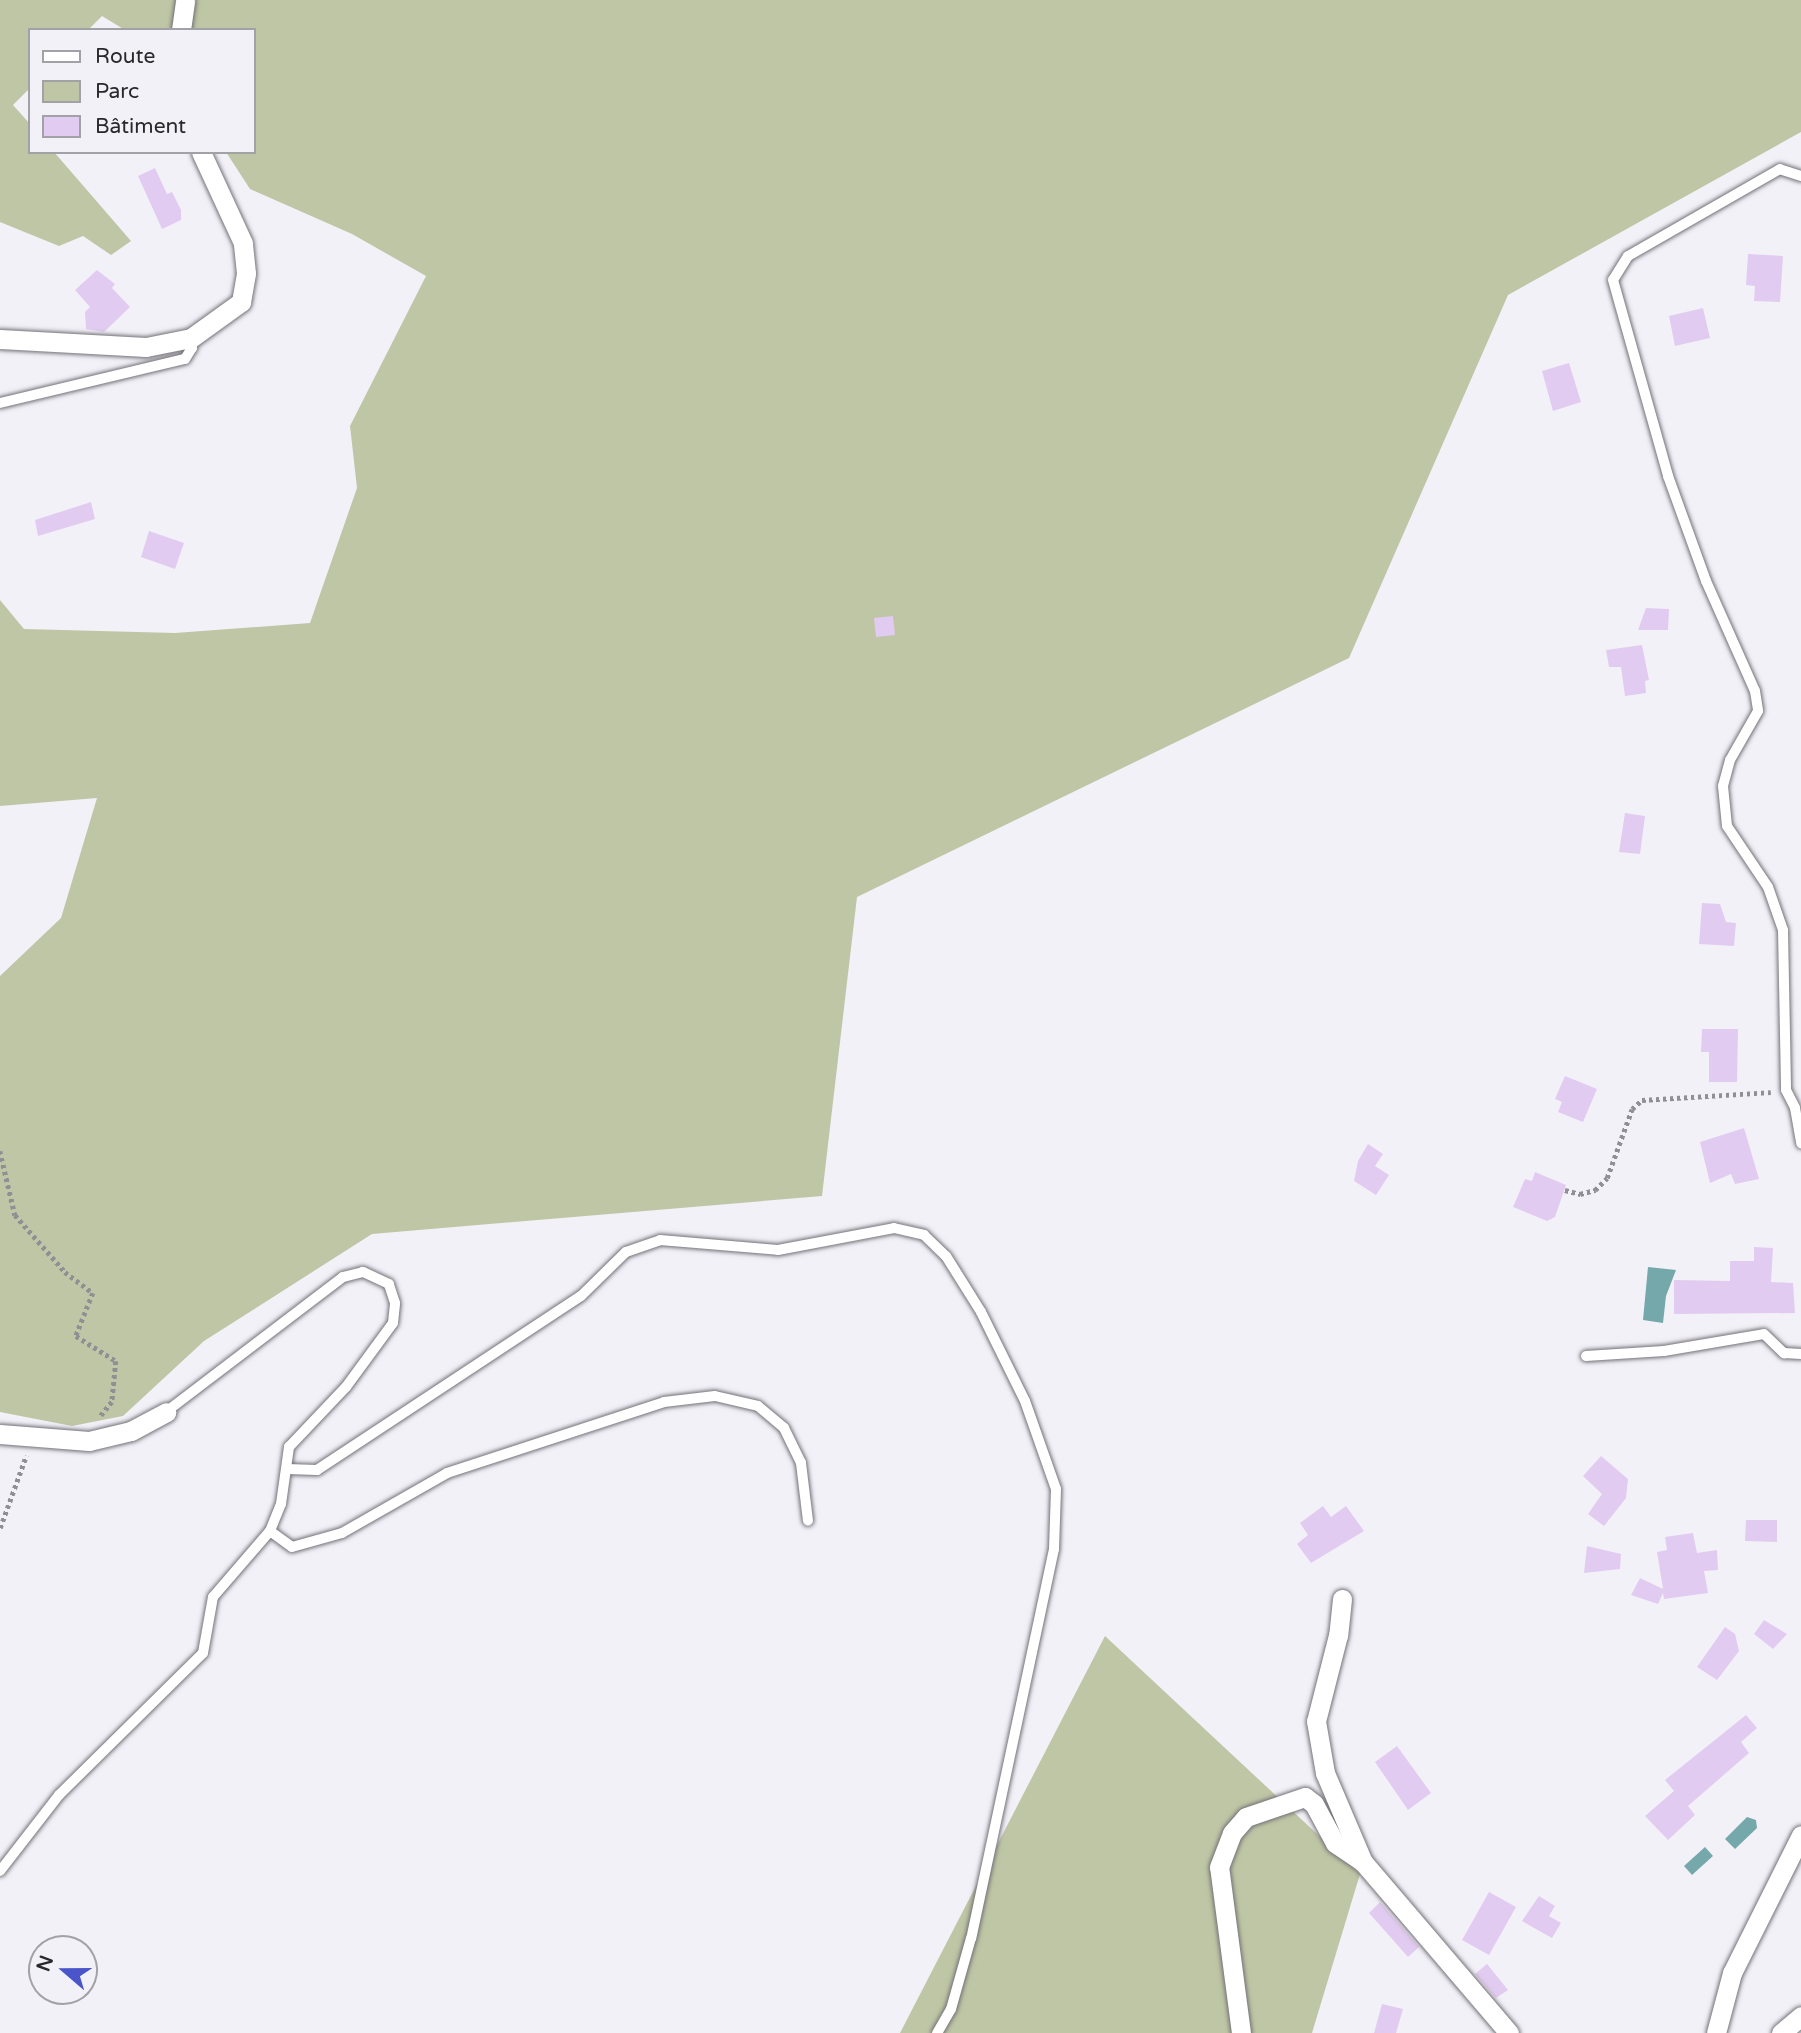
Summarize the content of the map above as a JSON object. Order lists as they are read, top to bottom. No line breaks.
{"legend":["Route","Parc","Bâtiment"],"north":"left"}
